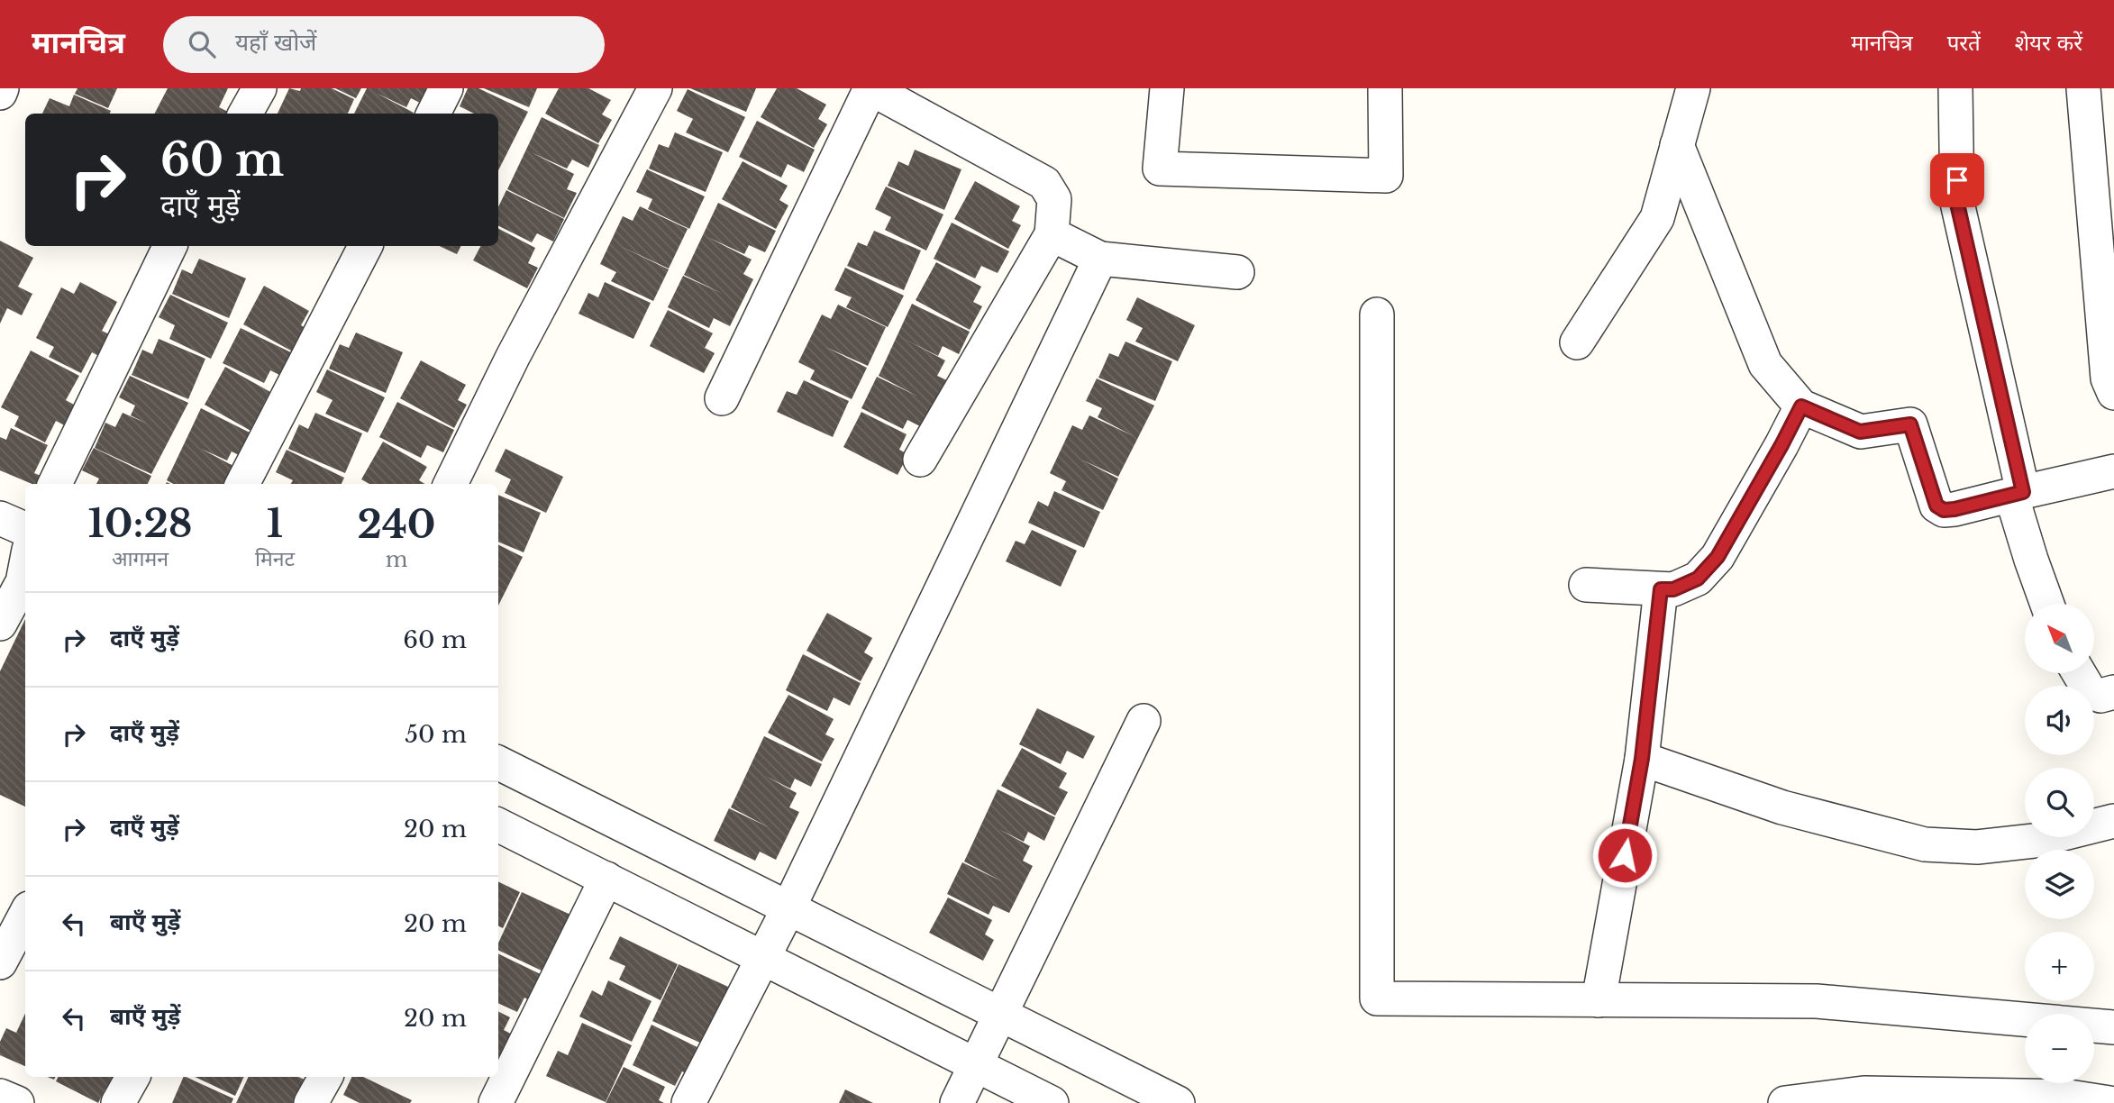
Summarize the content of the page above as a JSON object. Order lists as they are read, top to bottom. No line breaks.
{"north":"top left","page":{"header":"मानचित्र","search":"यहाँ खोजें","nav":["मानचित्र","परतें","शेयर करें"],"turn":["60 m","दाएँ मुड़ें"],"eta":["10:28","आगमन","1","मिनट","240","m"],"list":[{"name":"दाएँ मुड़ें","value":"60 m"},{"name":"दाएँ मुड़ें","value":"50 m"},{"name":"दाएँ मुड़ें","value":"20 m"},{"name":"बाएँ मुड़ें","value":"20 m"},{"name":"बाएँ मुड़ें","value":"20 m"}],"map_buttons":["+","−"]}}
